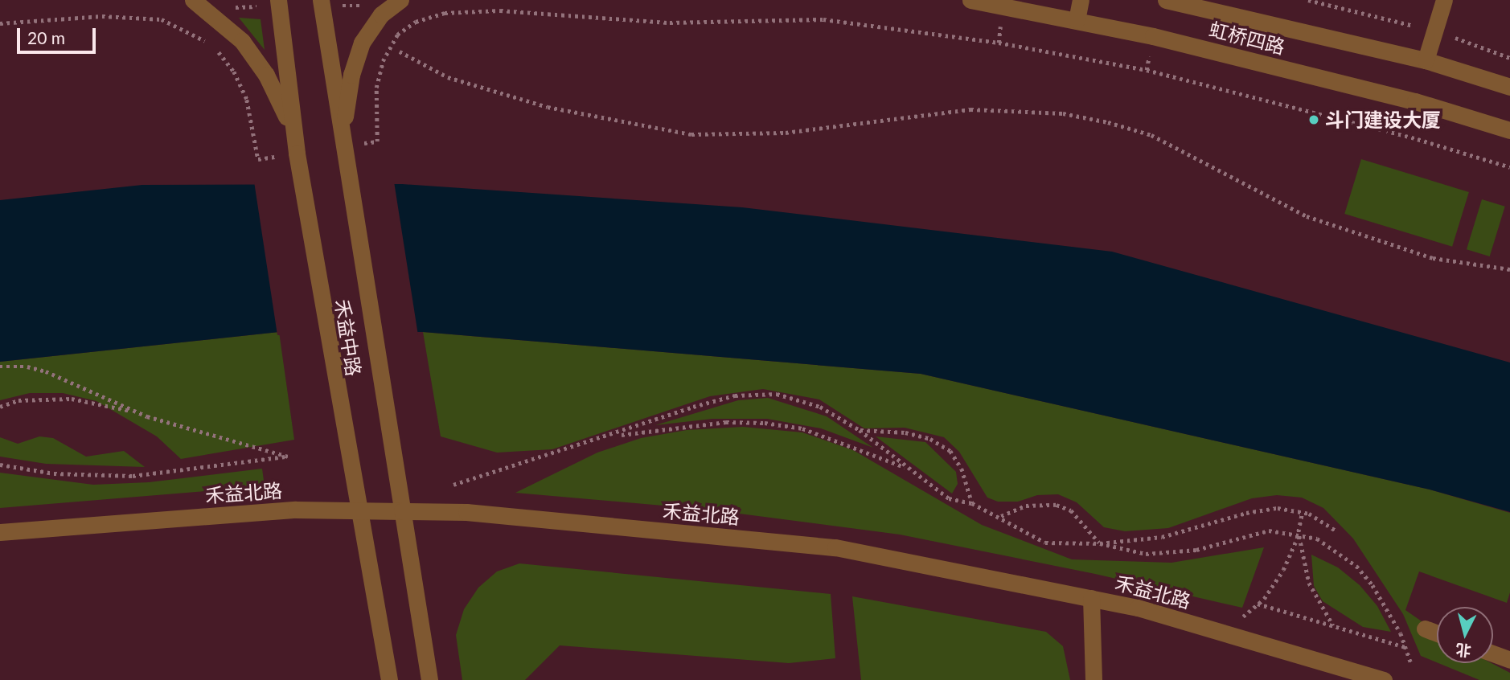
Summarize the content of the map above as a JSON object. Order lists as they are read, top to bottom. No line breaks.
{"streets":{"street":["虹桥四路","禾益中路","禾益北路"]},"crossings":[["禾益中路","禾益北路"]],"places":["斗门建设大厦"],"scale_bar":"20 m","north":"bottom"}
